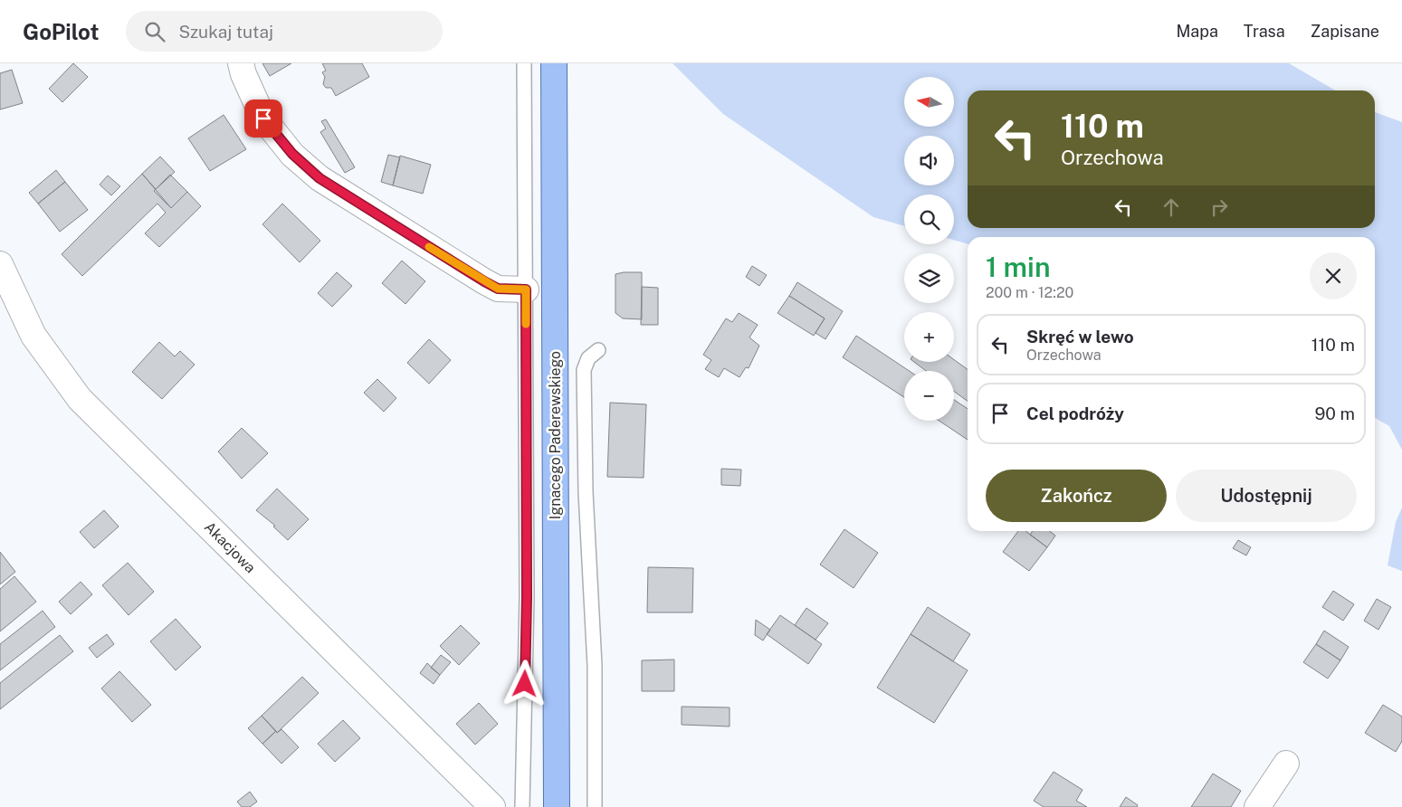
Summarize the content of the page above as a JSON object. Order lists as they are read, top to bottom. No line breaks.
{"streets":{"main road":["Ignacego Paderewskiego"],"street":["Akacjowa"]},"north":"left","page":{"header":"GoPilot","search":"Szukaj tutaj","nav":["Mapa","Trasa","Zapisane"],"map_buttons":["+","−"],"turn":["110 m","Orzechowa"],"heading":["1 min","200 m · 12:20"],"list":[{"name":"Skręć w lewo","note":"Orzechowa","value":"110 m"},{"name":"Cel podróży","value":"90 m"}],"buttons":["Zakończ","Udostępnij"]}}
